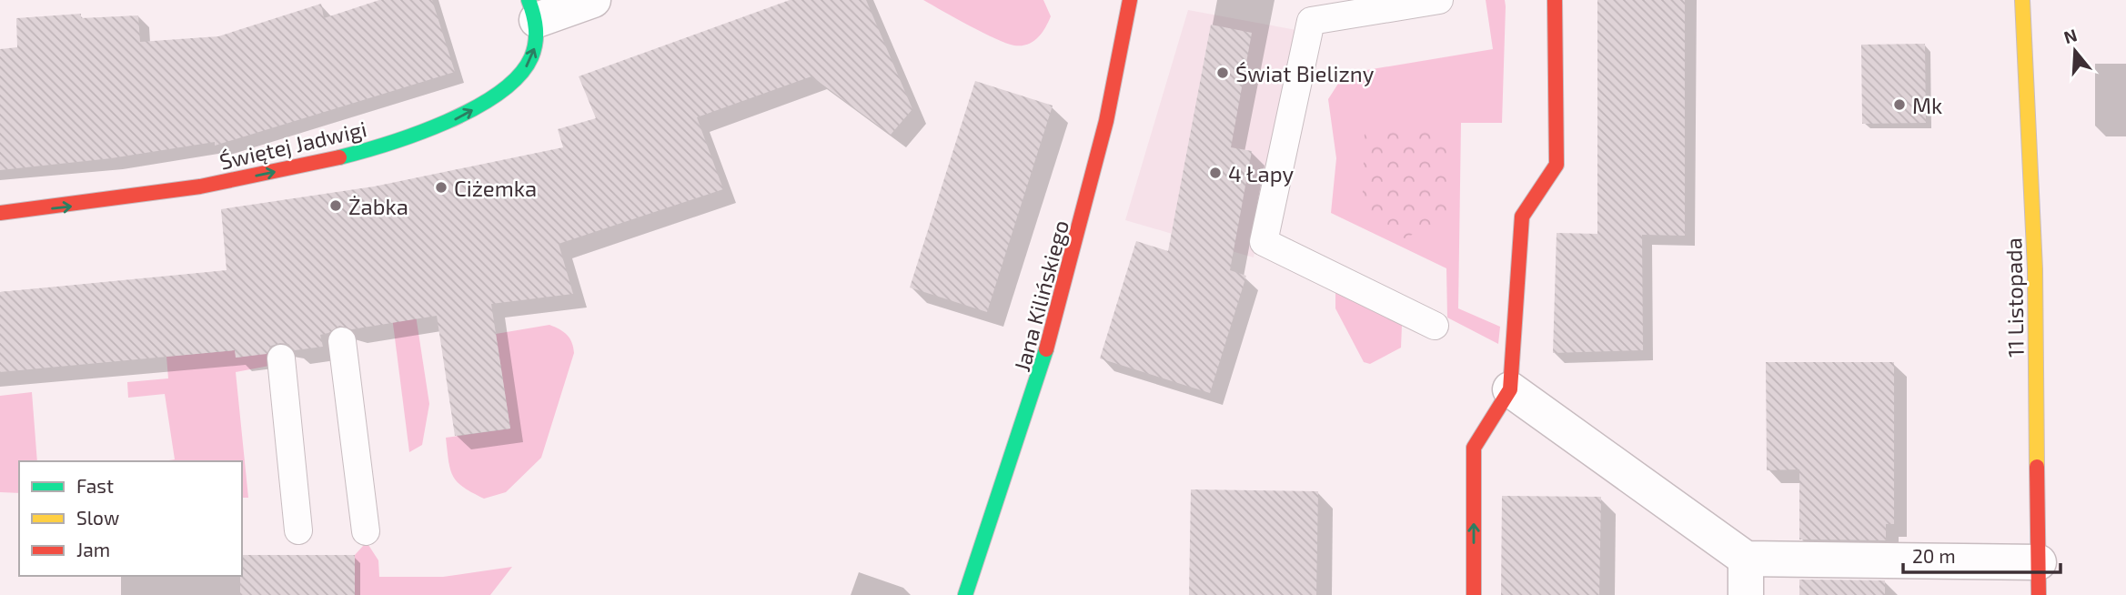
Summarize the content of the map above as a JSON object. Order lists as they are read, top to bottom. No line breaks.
{"streets":{"street":["Świętej Jadwigi","Jana Kilińskiego","11 Listopada"]},"one_way":["Świętej Jadwigi"],"places":["Świat Bielizny","Mk","4 Łapy","Ciżemka","Żabka"],"legend":["Fast","Slow","Jam"],"scale_bar":"20 m","north":"top"}
